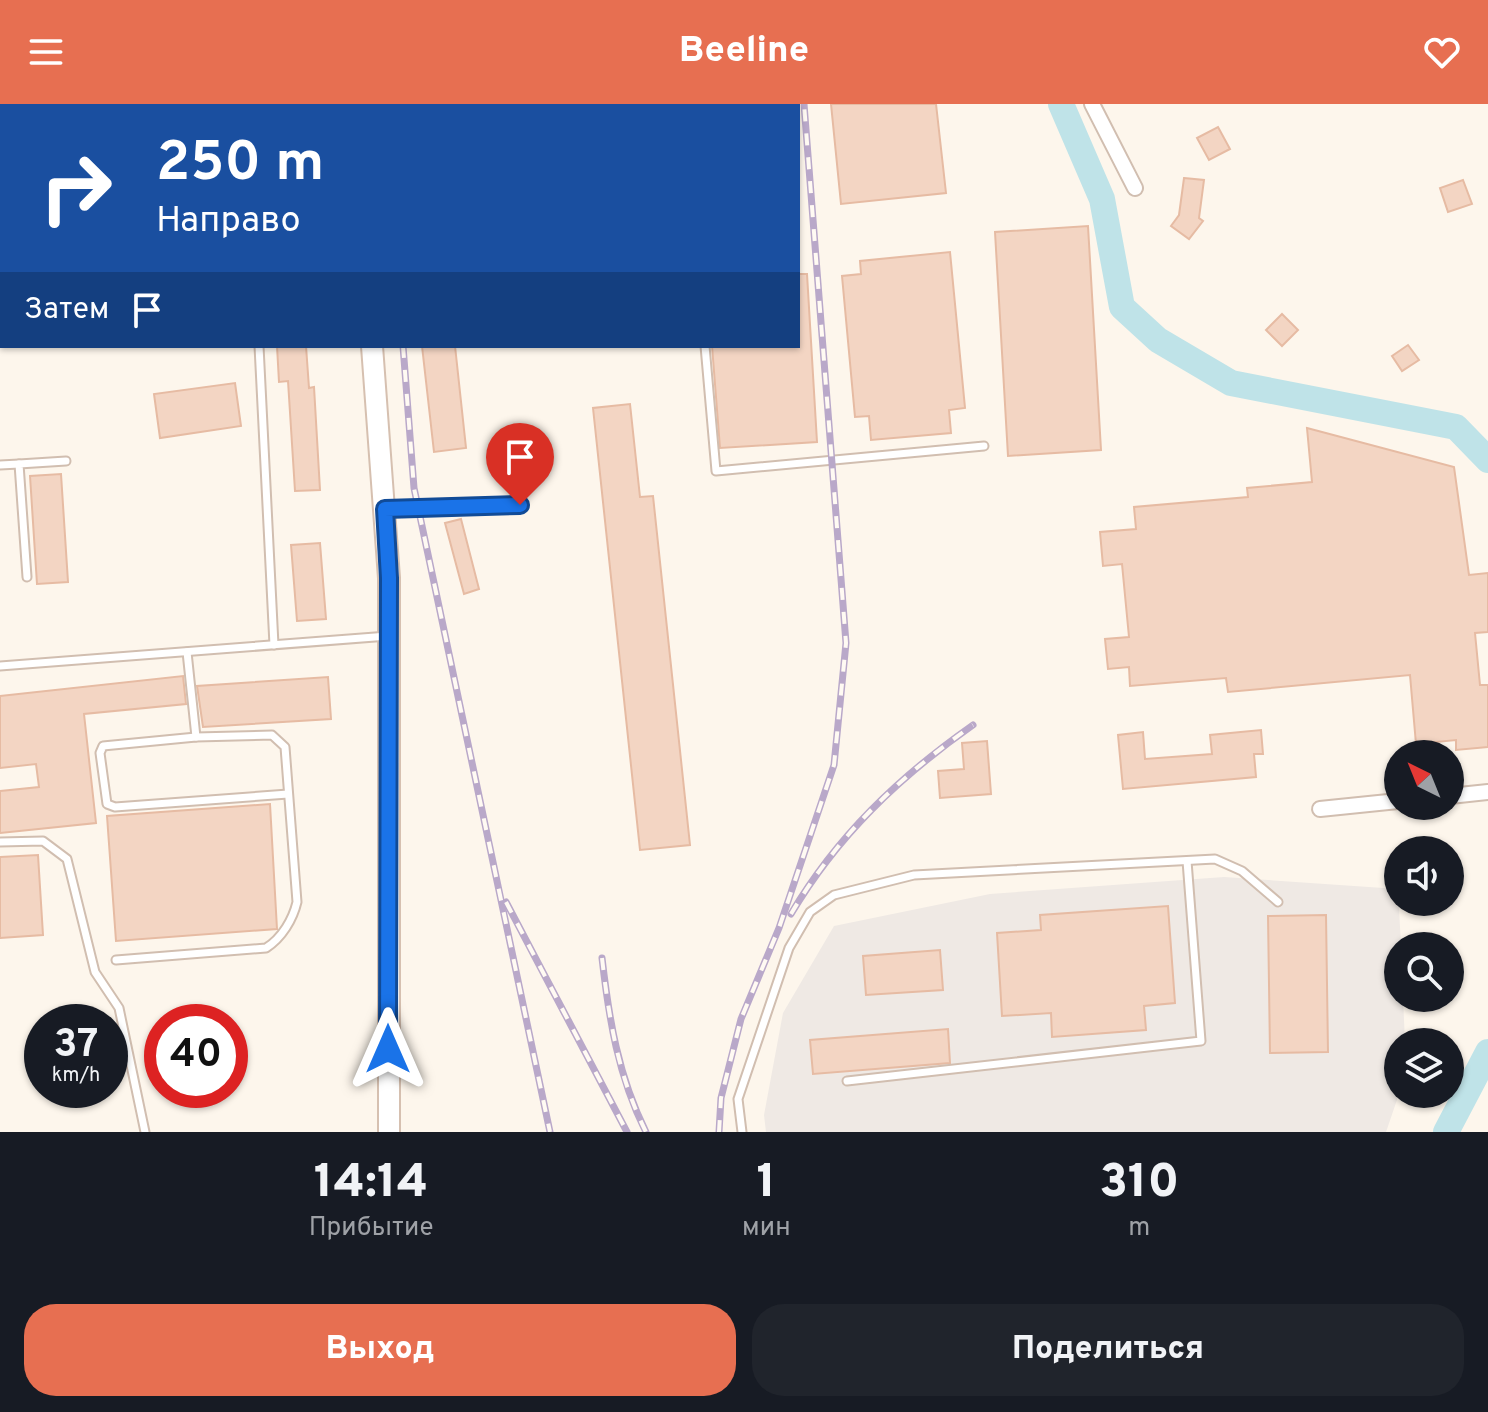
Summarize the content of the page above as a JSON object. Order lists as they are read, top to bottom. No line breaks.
{"north":"top left","page":{"header":"Beeline","turn":["250 m","Направо"],"then":"Затем","speed":"37 km/h","limit":"40","eta":["14:14","Прибытие","1","мин","310","m"],"buttons":["Выход","Поделиться"]}}
